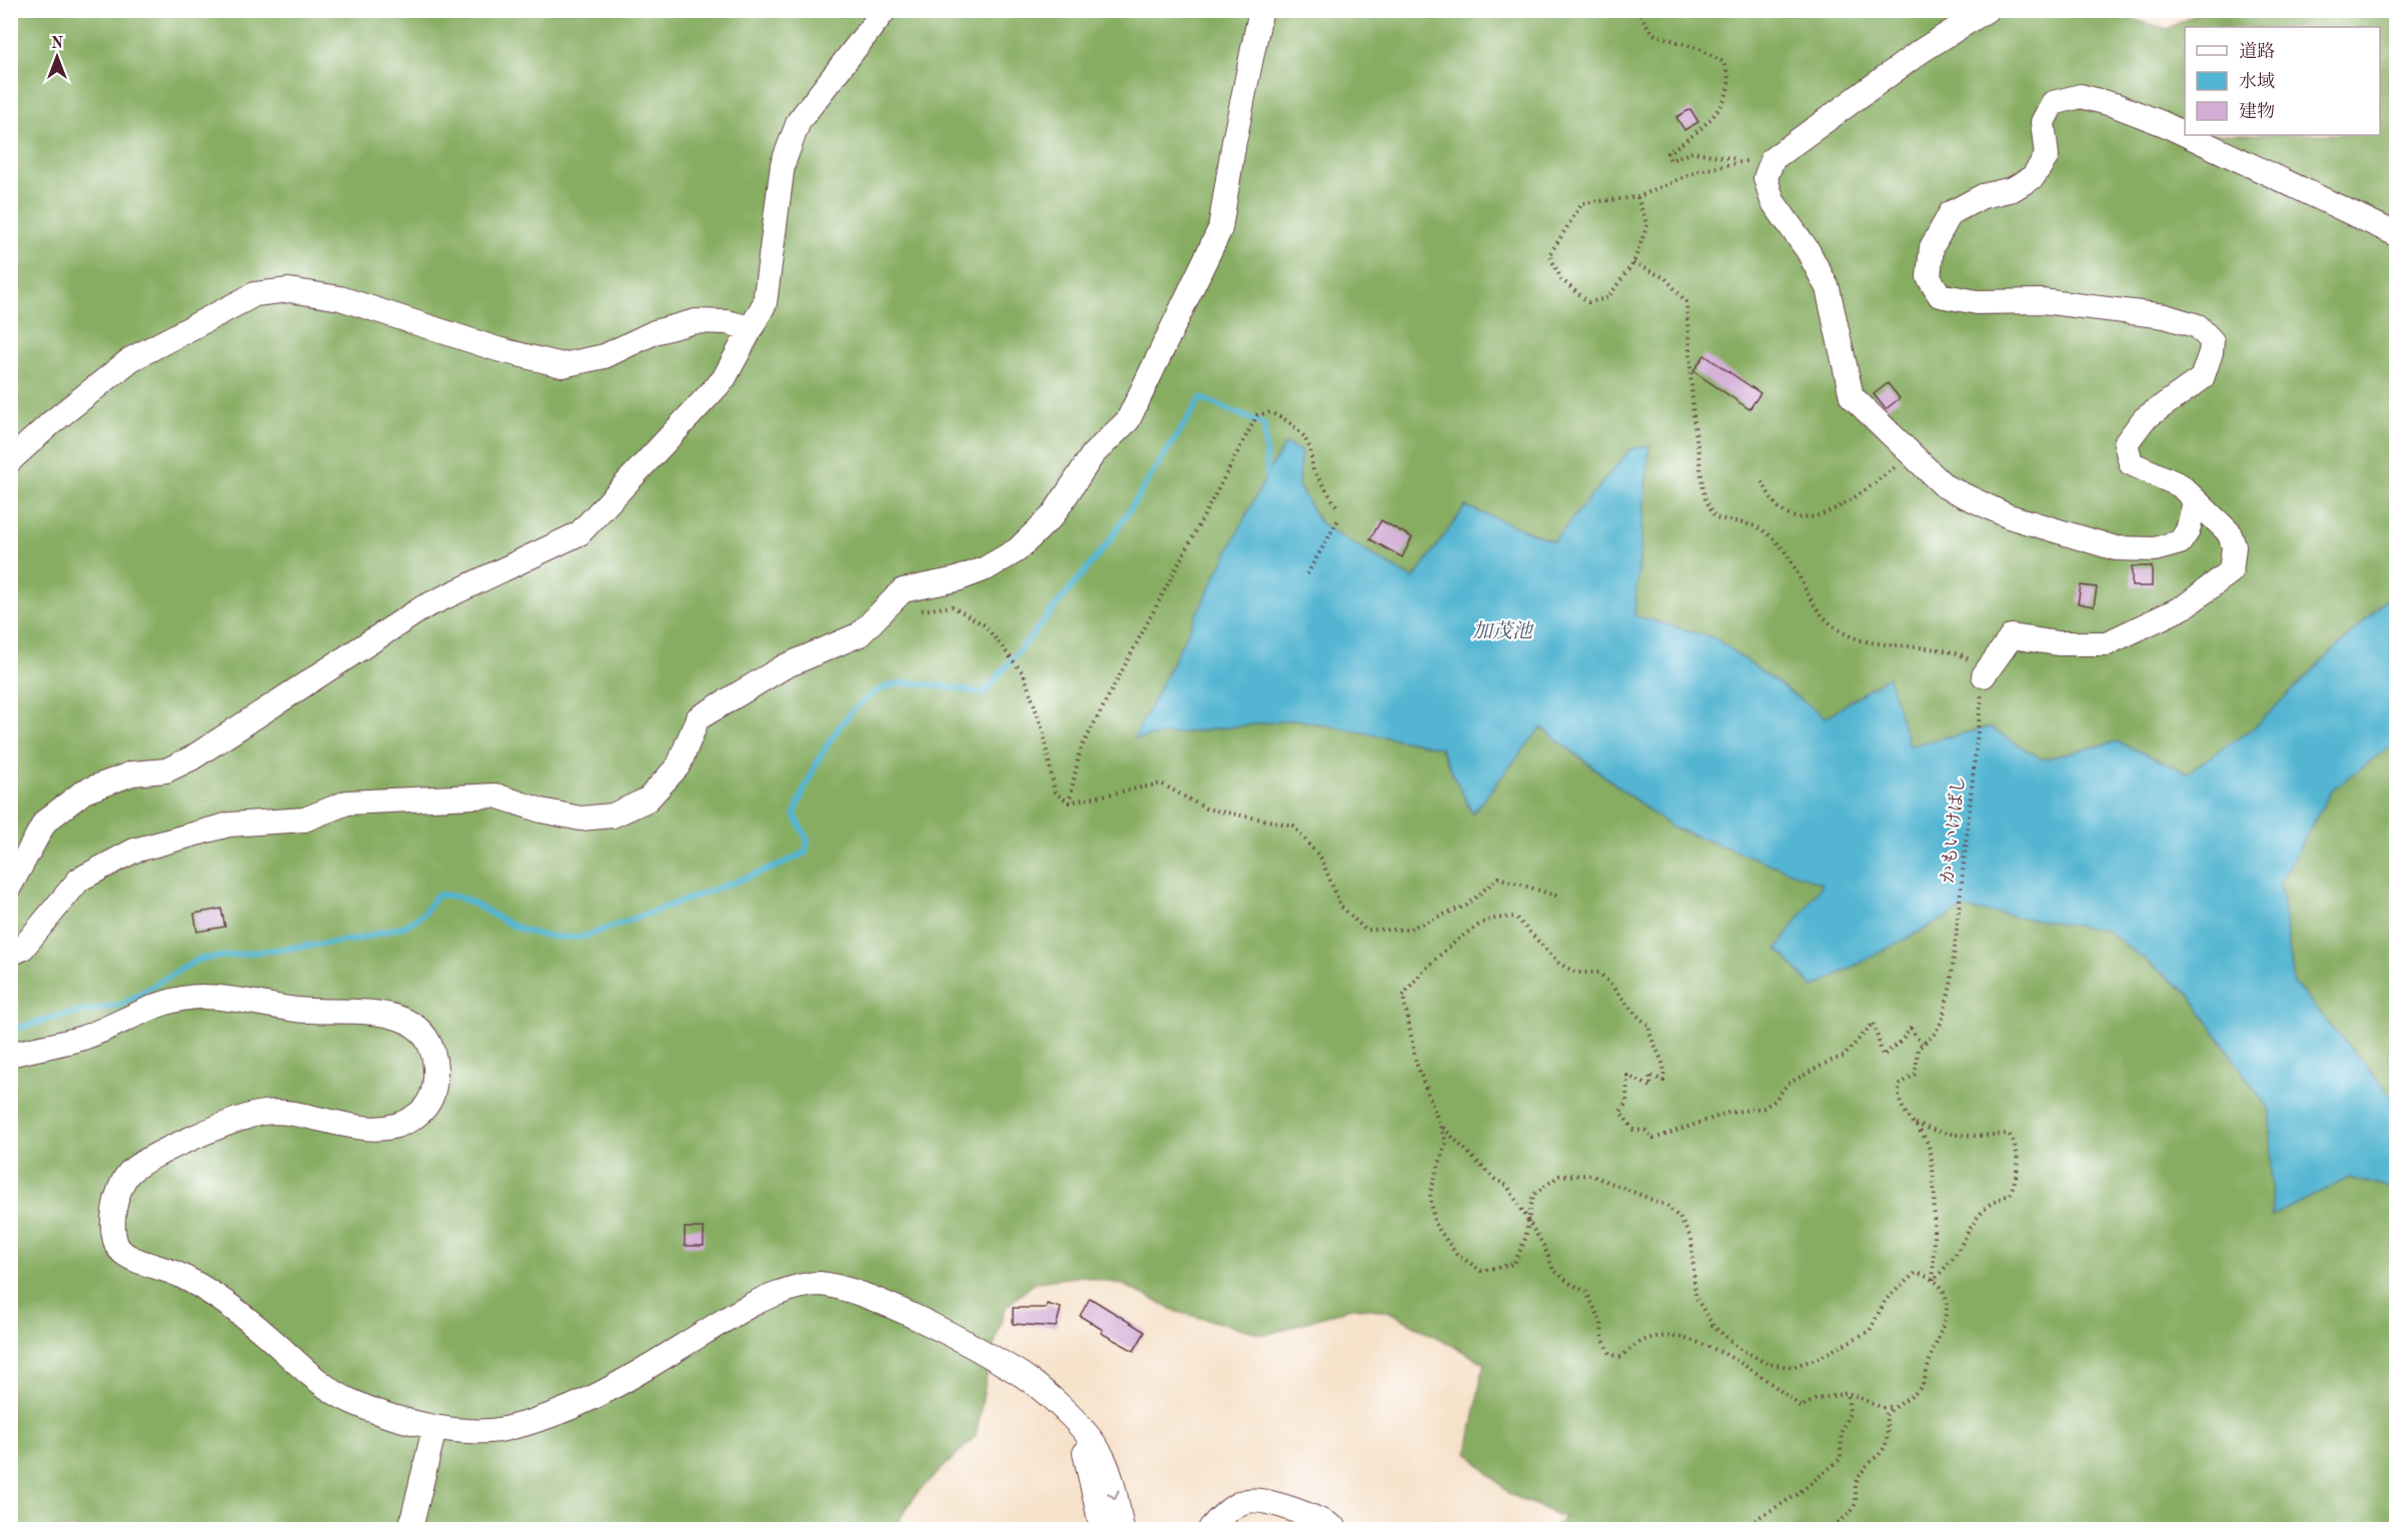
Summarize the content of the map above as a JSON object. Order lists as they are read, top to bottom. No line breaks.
{"streets":{"path":["かもいけばし"]},"water":["加茂池"],"legend":["道路","水域","建物"],"north":"top"}
